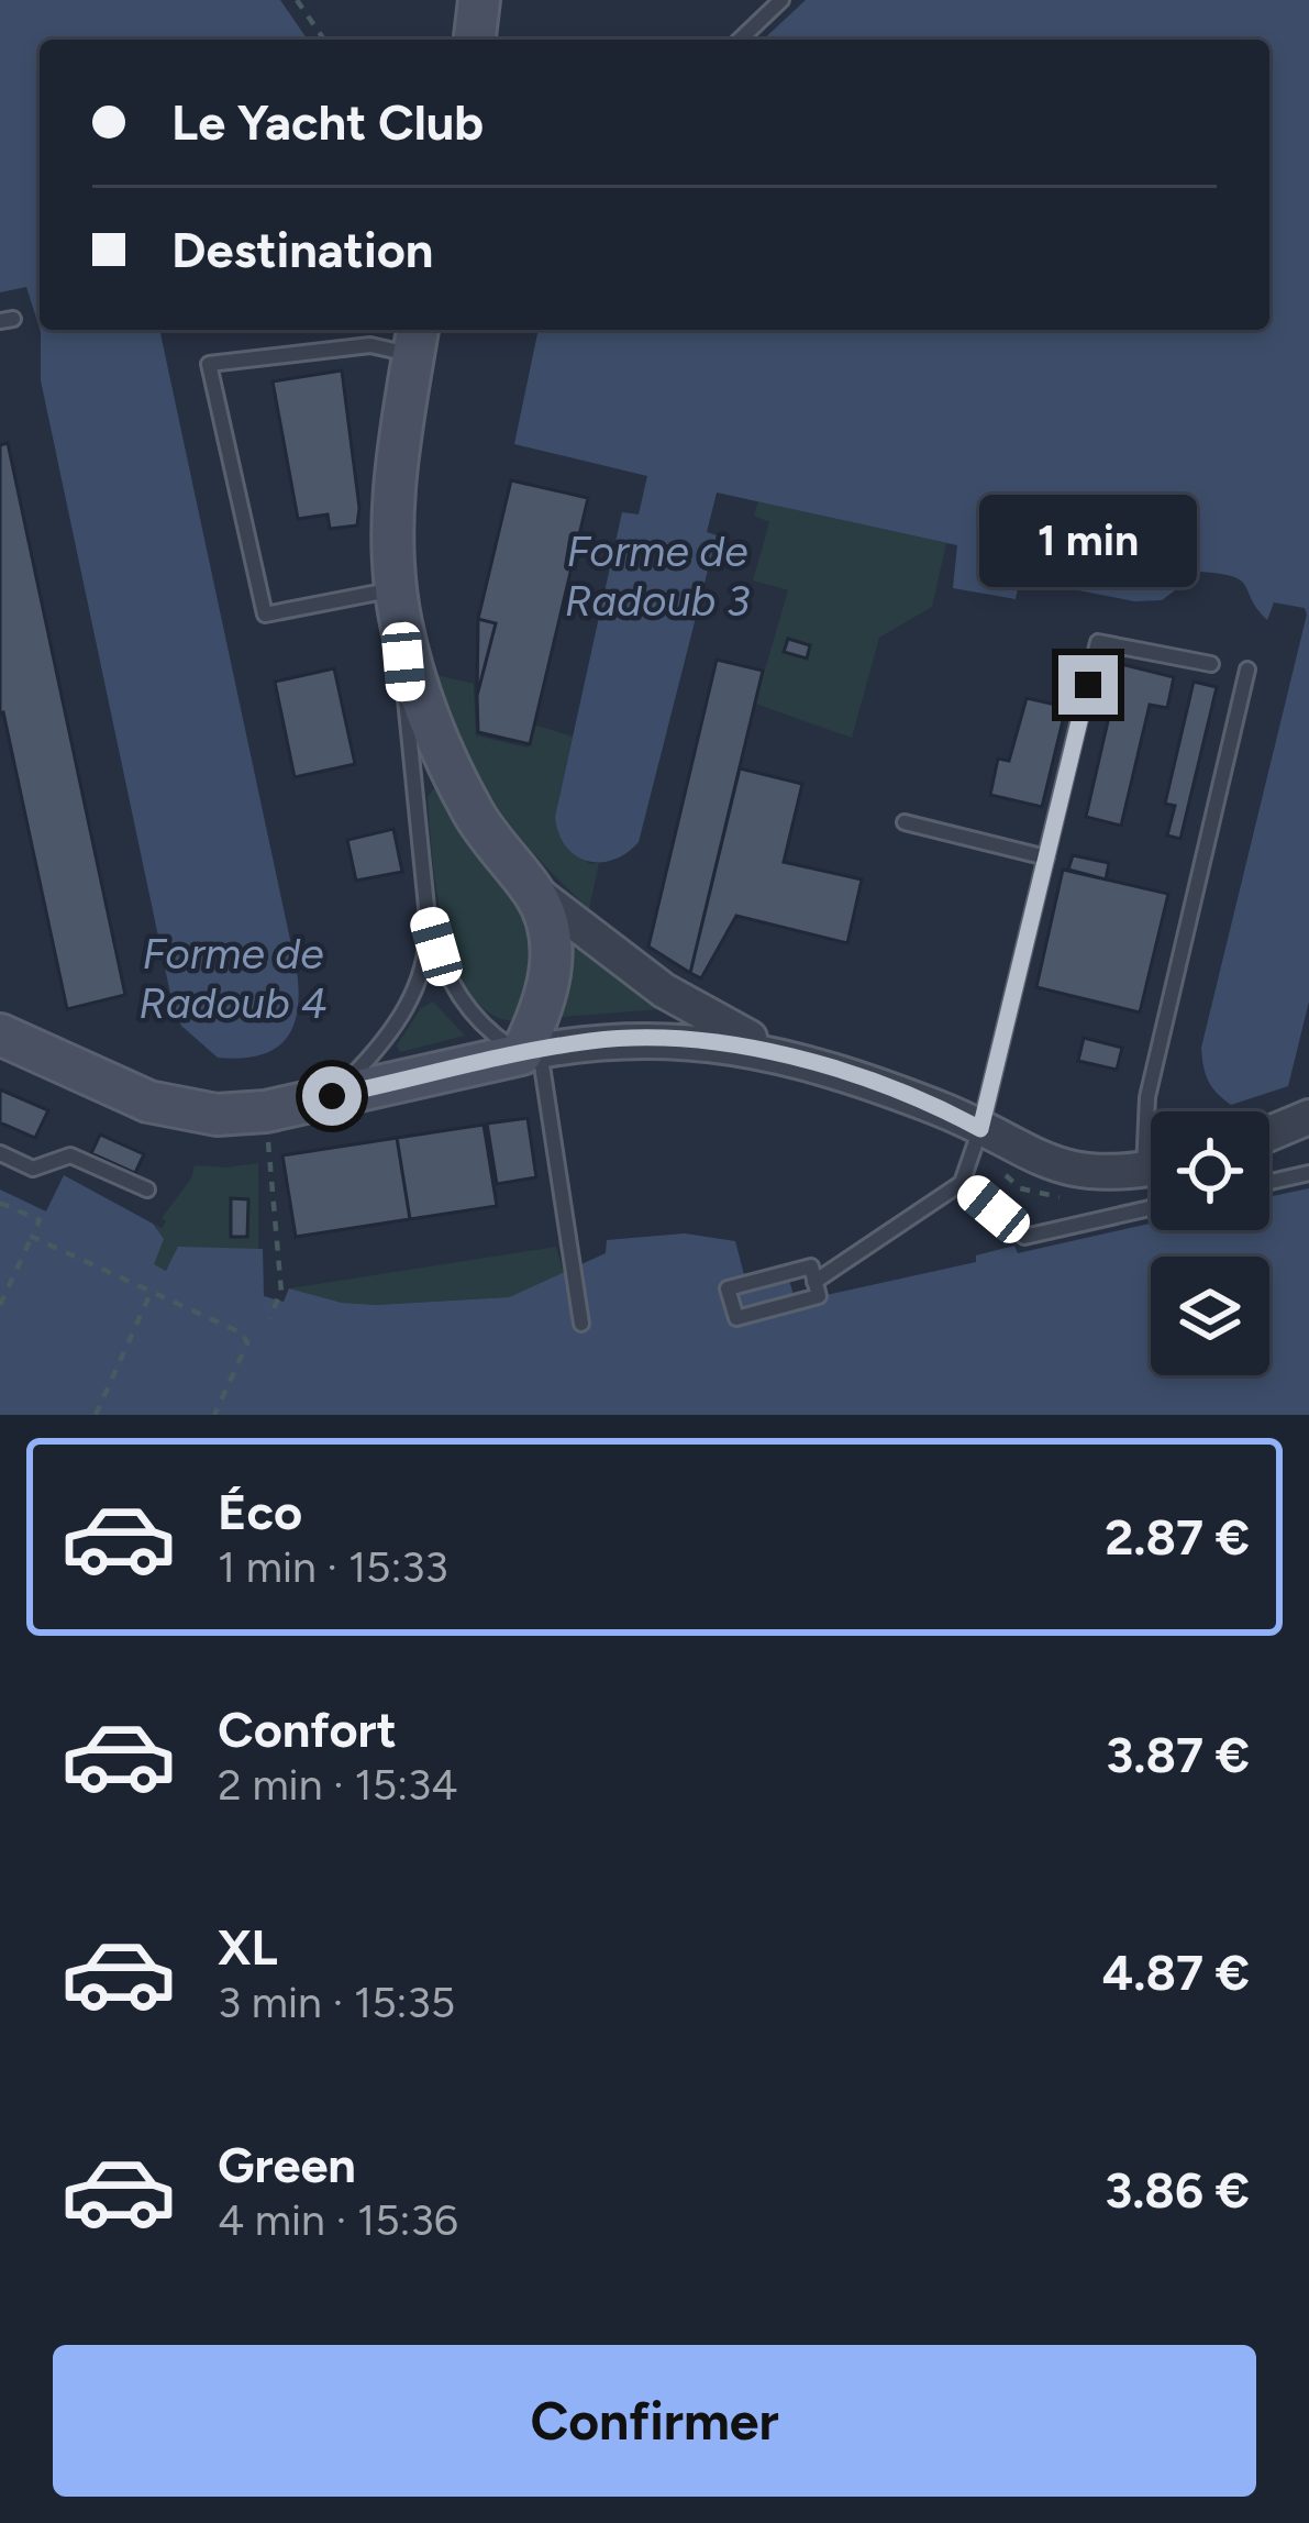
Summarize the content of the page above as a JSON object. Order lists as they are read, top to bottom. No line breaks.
{"water":["Forme de Radoub 3","Forme de Radoub 4"],"page":{"banner":["Le Yacht Club","Destination"],"bubble":"1 min","list":[{"name":"Éco","note":"1 min · 15:33","value":"2.87 €"},{"name":"Confort","note":"2 min · 15:34","value":"3.87 €"},{"name":"XL","note":"3 min · 15:35","value":"4.87 €"},{"name":"Green","note":"4 min · 15:36","value":"3.86 €"}],"buttons":"Confirmer"}}
